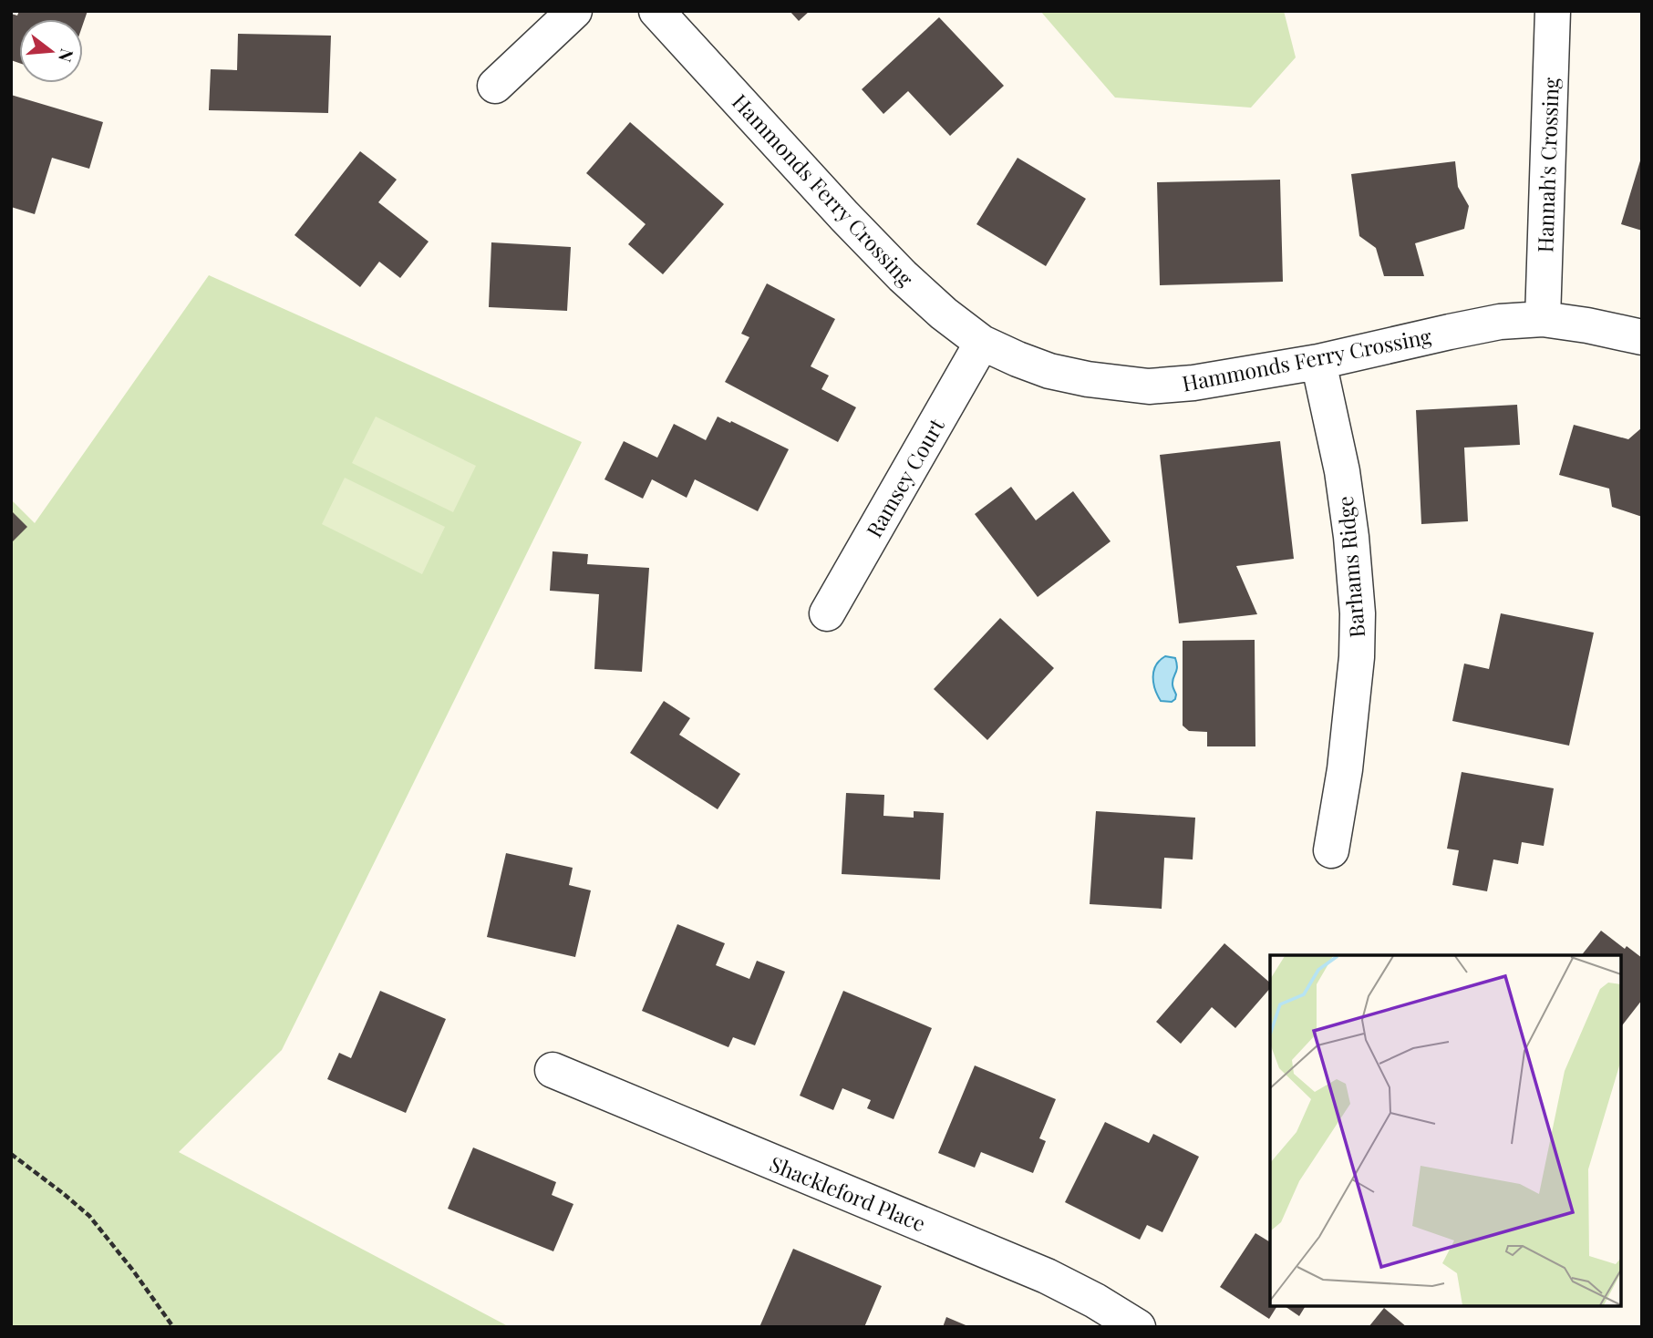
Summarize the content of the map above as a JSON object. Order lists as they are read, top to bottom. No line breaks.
{"streets":{"street":["Hannah's Crossing","Hammonds Ferry Crossing","Ramsey Court","Barhams Ridge","Shackleford Place"]},"crossings":[["Hannah's Crossing","Hammonds Ferry Crossing"],["Hammonds Ferry Crossing","Ramsey Court"],["Hammonds Ferry Crossing","Barhams Ridge"]],"north":"right"}
